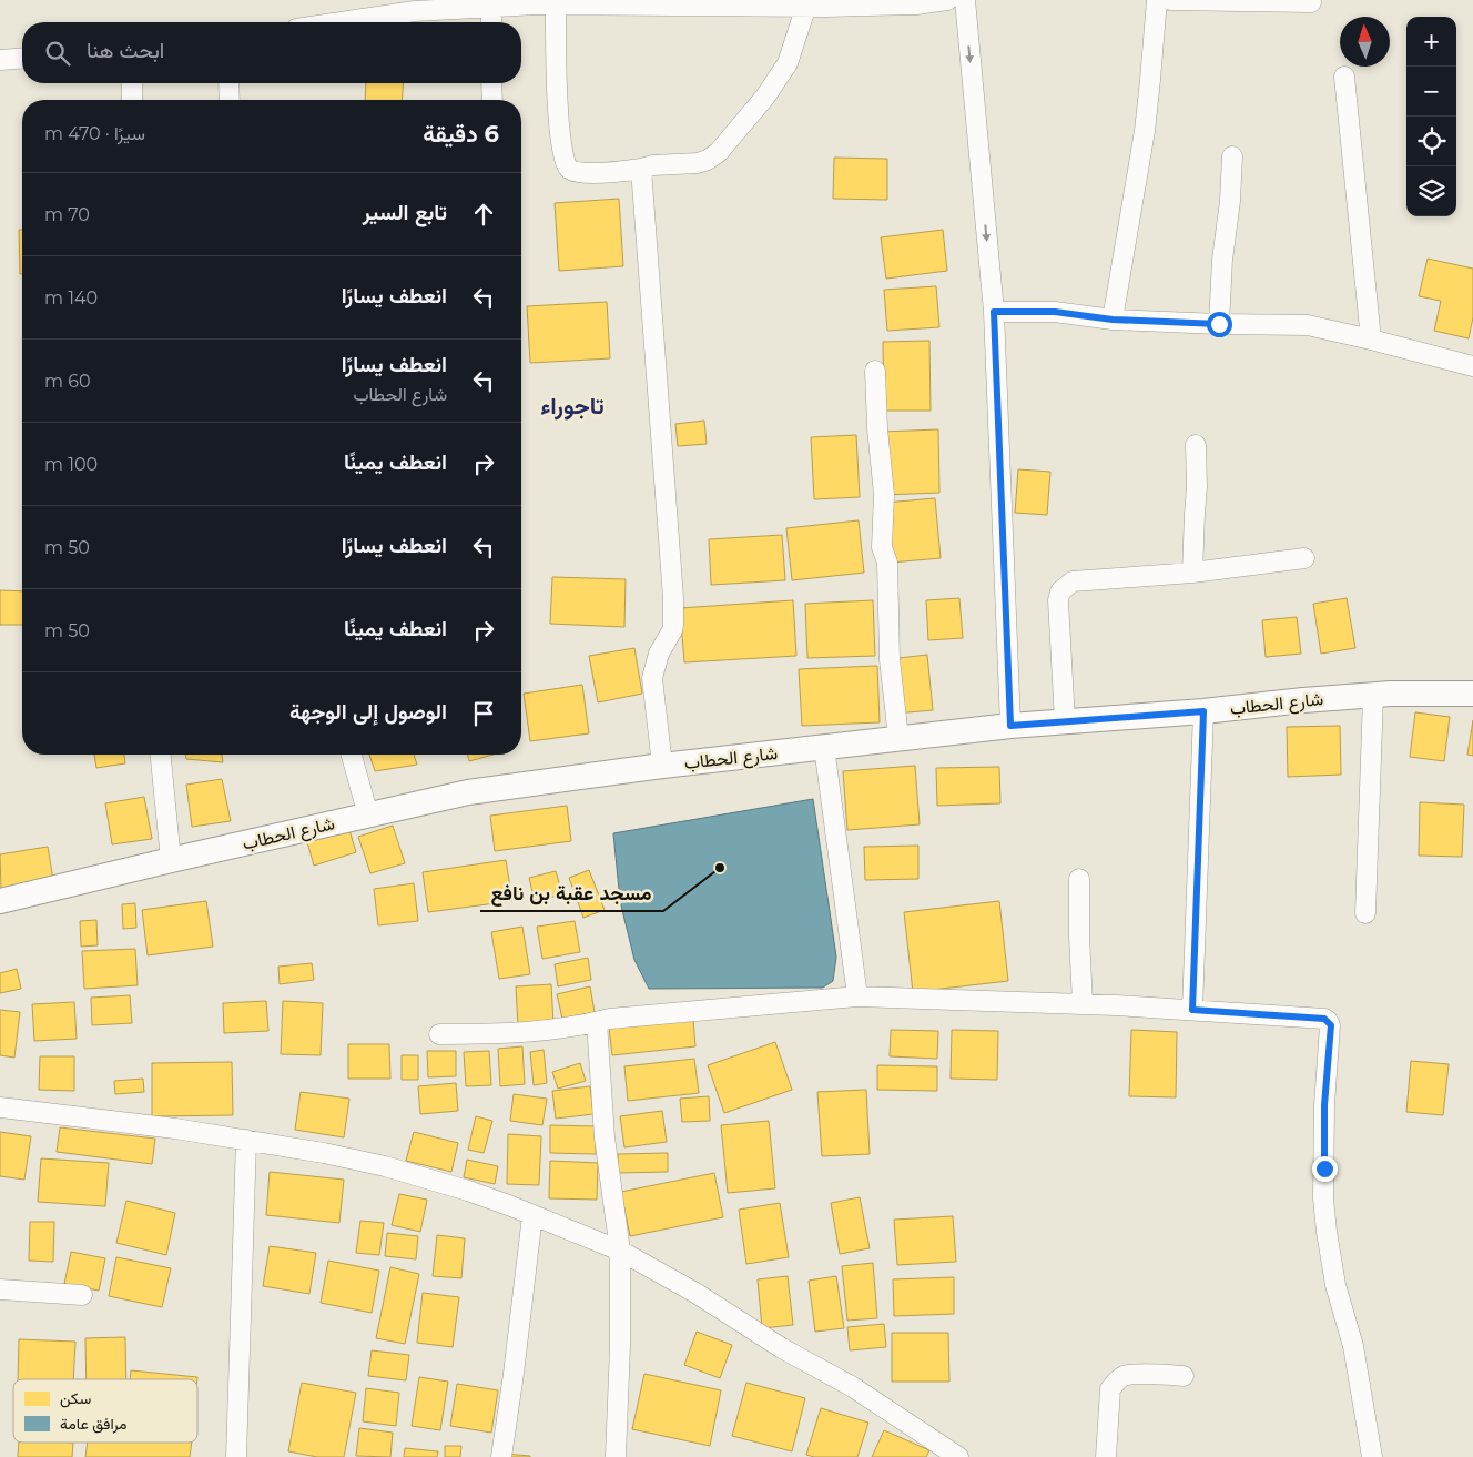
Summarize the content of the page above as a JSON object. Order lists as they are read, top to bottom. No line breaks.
{"streets":{"street":["شارع الحطاب"]},"districts":["تاجوراء"],"places":["مسجد عقبة بن نافع"],"legend":["سكن","مرافق عامة"],"north":"top","page":{"map_buttons":["+","−"],"search":"ابحث هنا","heading":["6 دقيقة","سيرًا · 470 m"],"list":[["تابع السير","70 m"],["انعطف يسارًا","140 m"],["انعطف يسارًا","شارع الحطاب","60 m"],["انعطف يمينًا","100 m"],["انعطف يسارًا","50 m"],["انعطف يمينًا","50 m"],"الوصول إلى الوجهة"]}}
